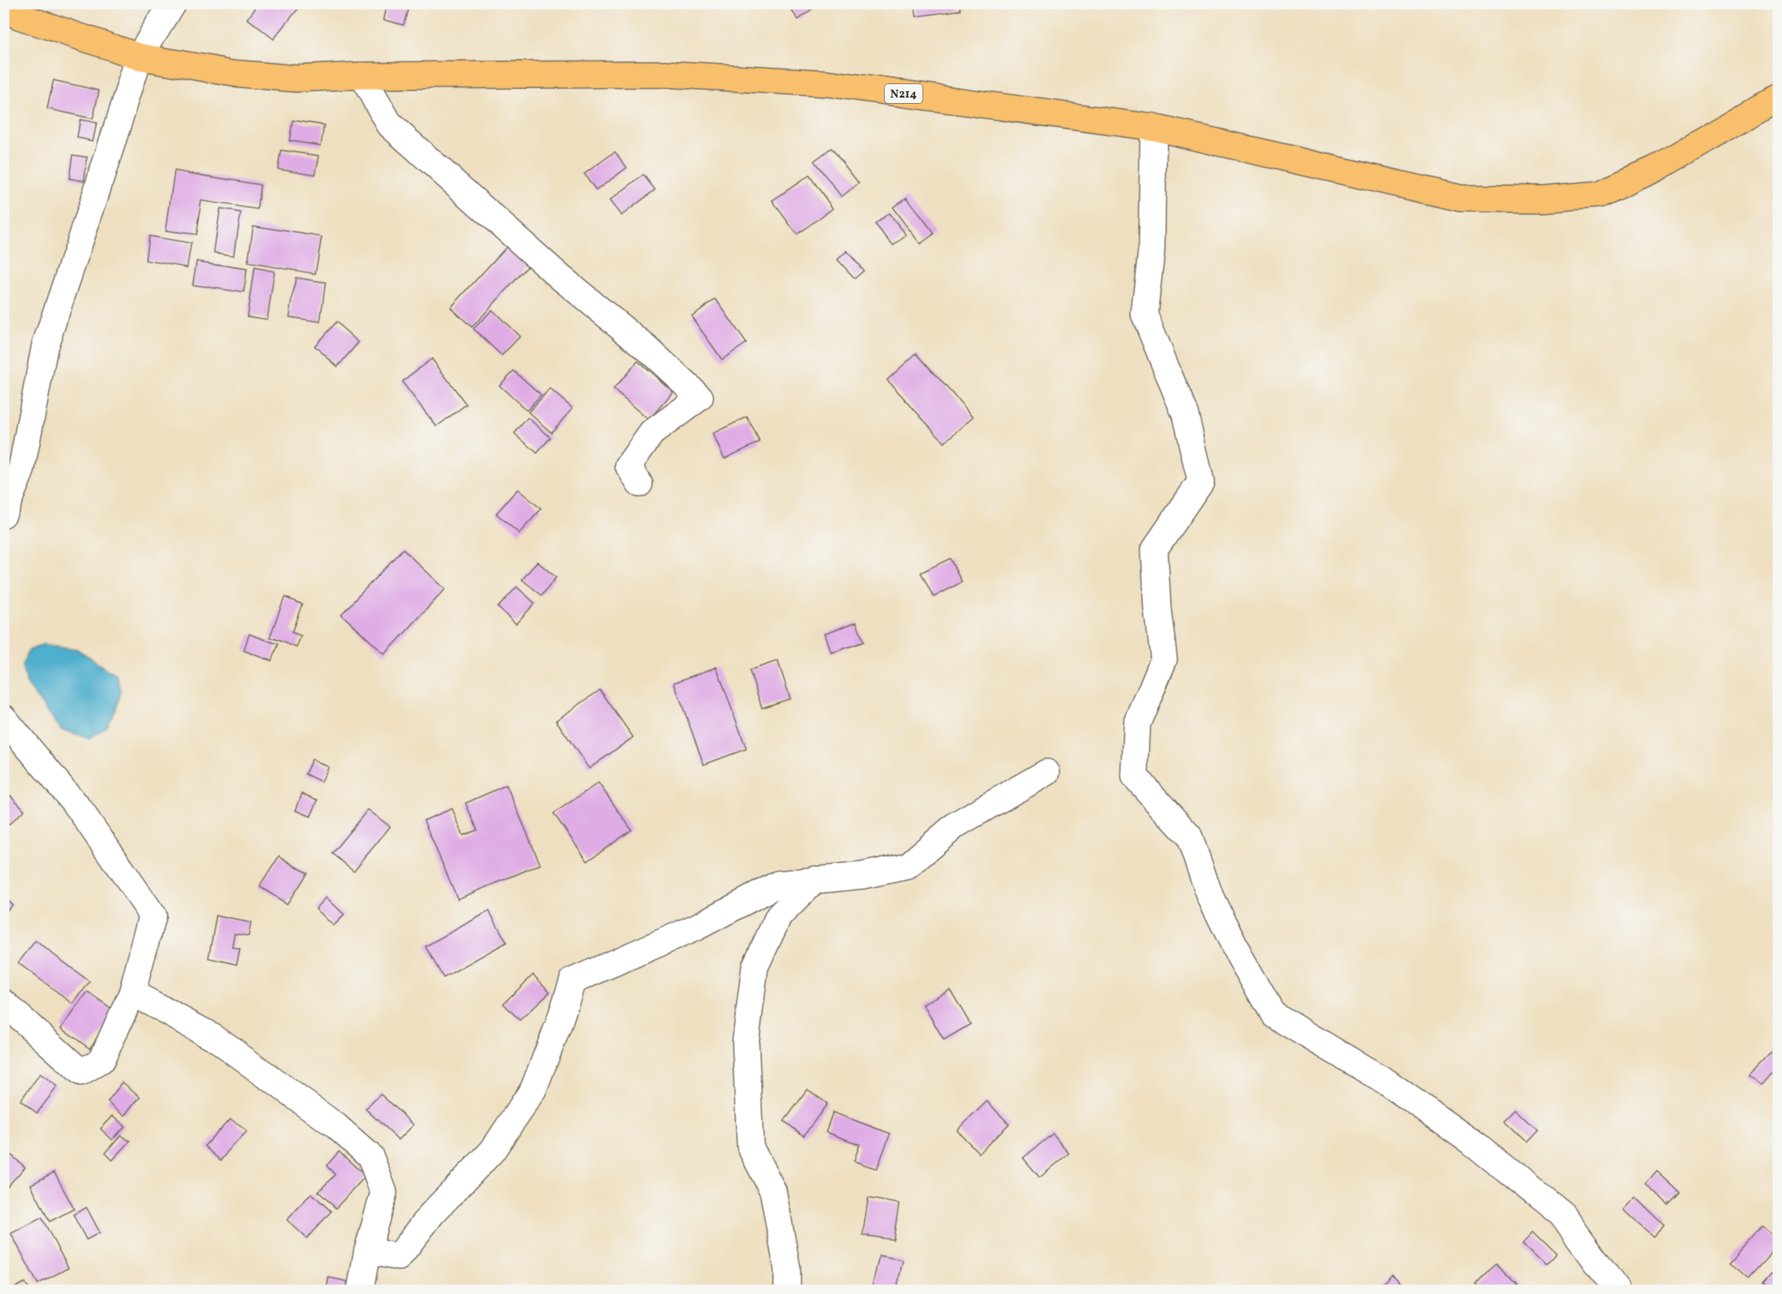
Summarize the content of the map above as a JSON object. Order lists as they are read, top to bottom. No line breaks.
{"streets":{"highway":["N214"]}}
